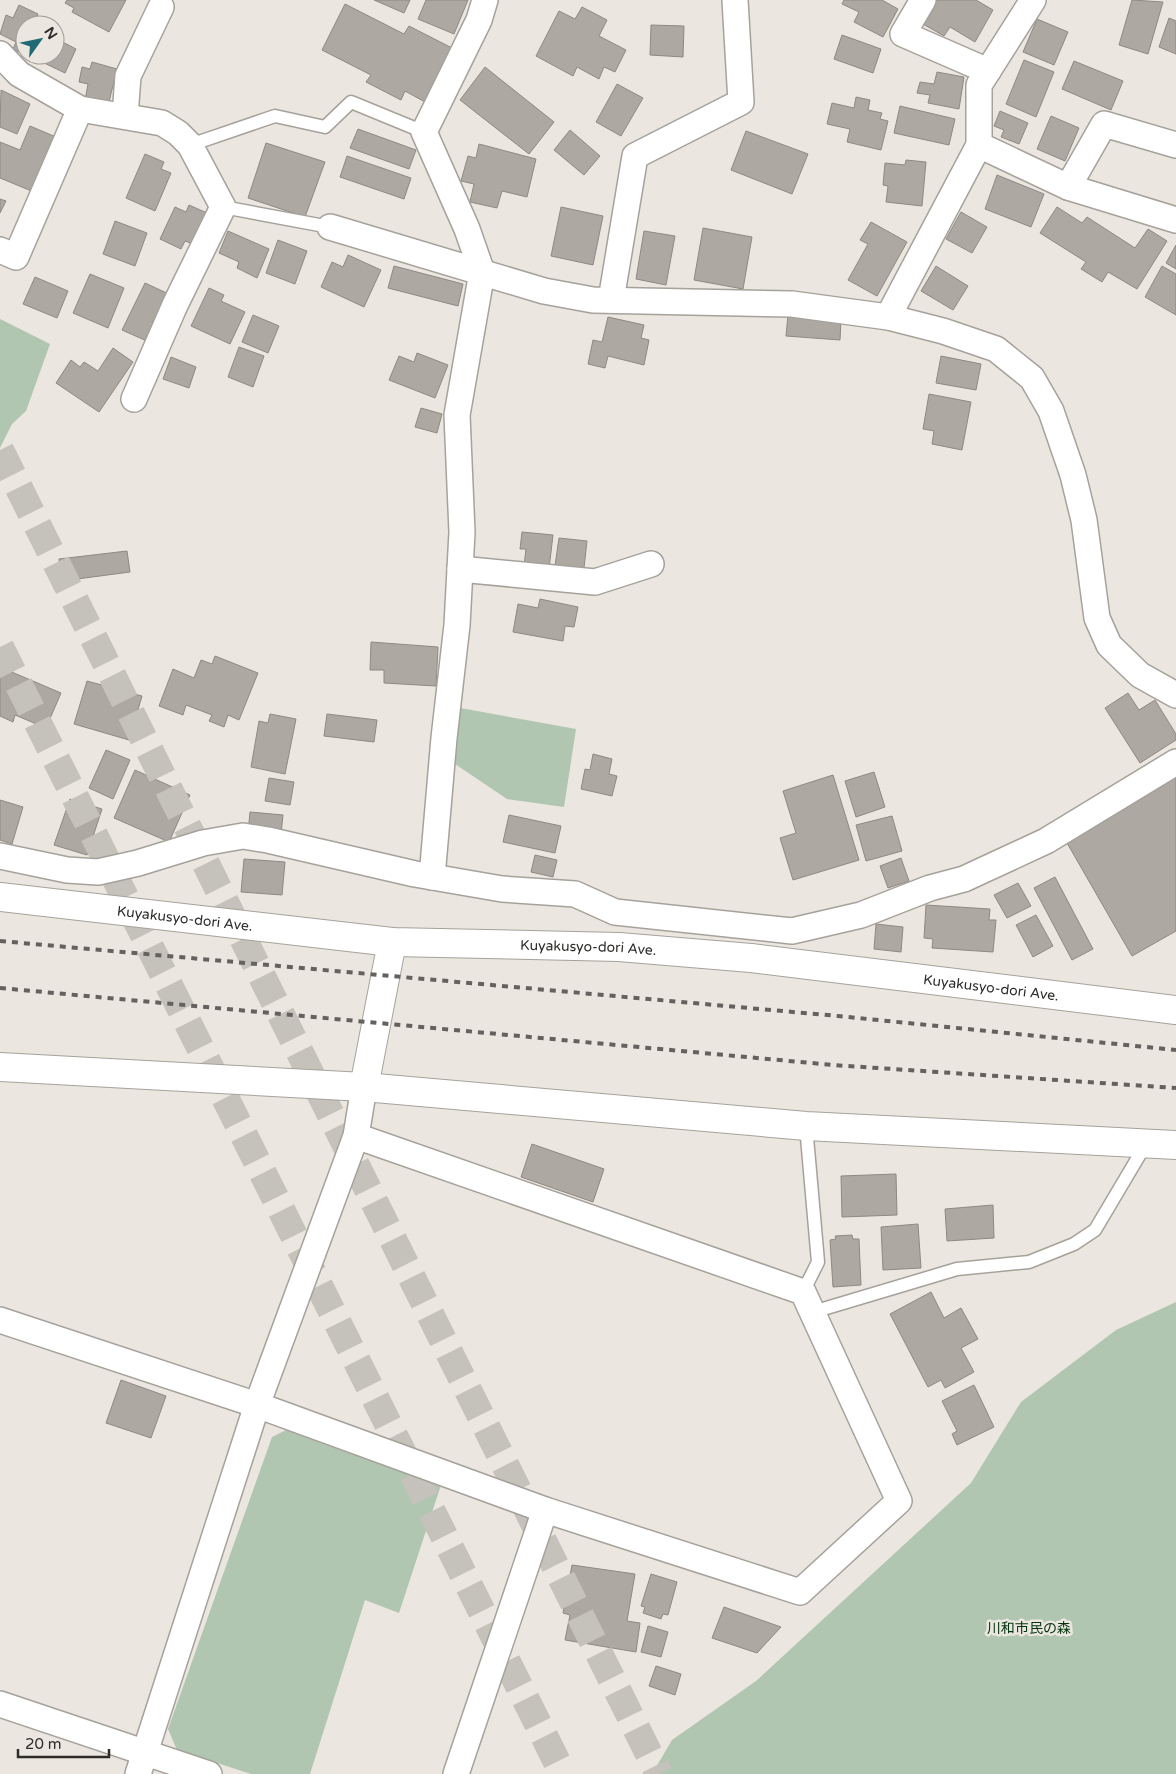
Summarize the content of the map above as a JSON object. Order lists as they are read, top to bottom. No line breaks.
{"streets":{"street":["Kuyakusyo-dori Ave."]},"parks":["川和市民の森"],"scale_bar":"20 m","north":"top right"}
